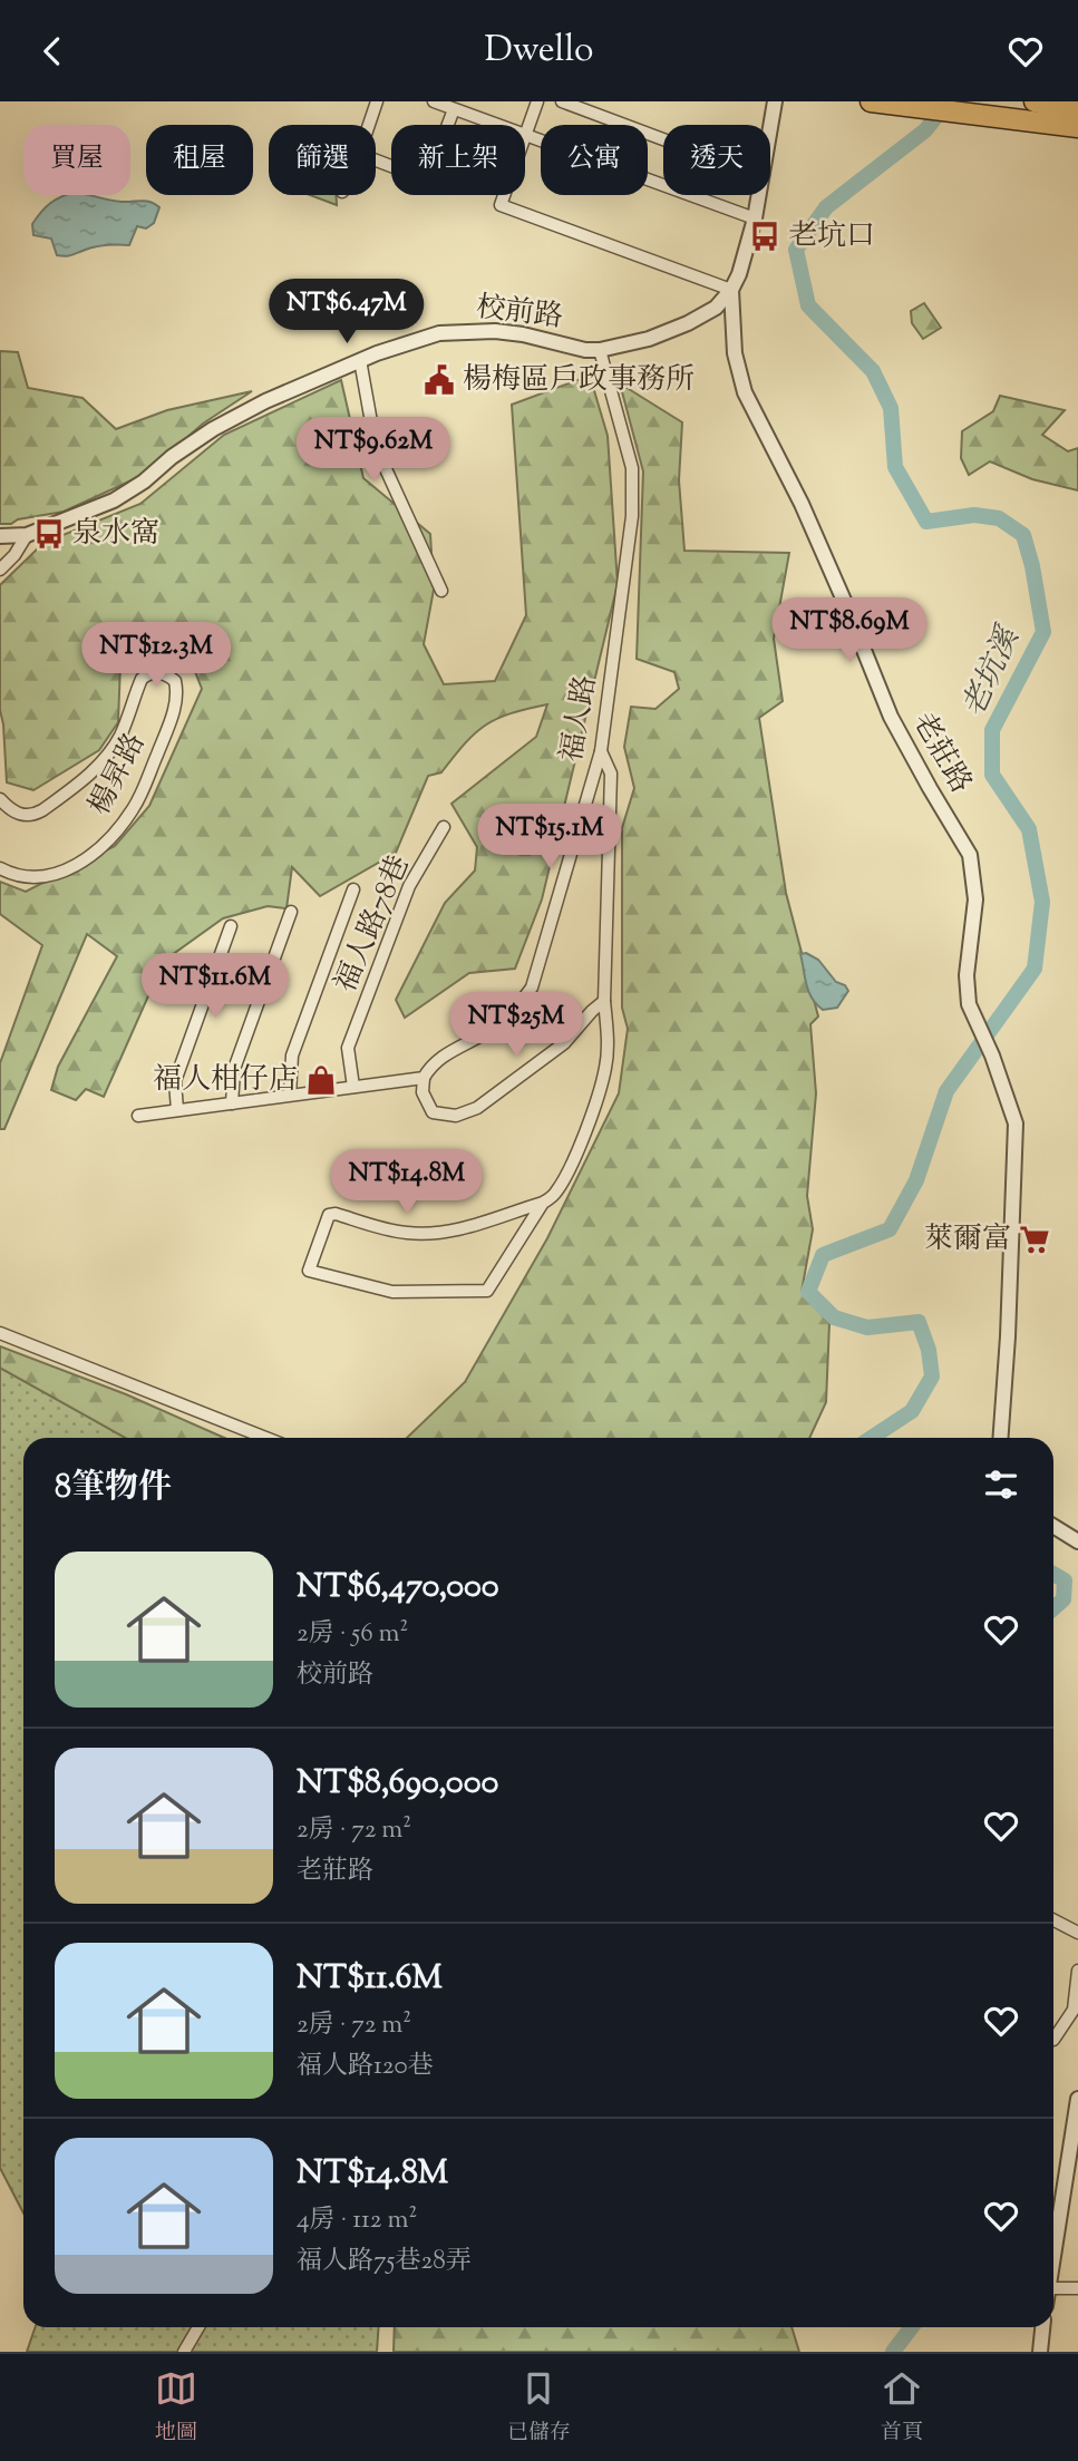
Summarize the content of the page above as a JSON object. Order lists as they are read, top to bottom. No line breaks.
{"streets":{"street":["校前路","福人路","老莊路","楊昇路","福人路78巷"]},"crossings":[["校前路","福人路"],["校前路","老莊路"]],"water":["老坑溪"],"places":{"bus stop":["老坑口","泉水窩"],"public building":["楊梅區戶政事務所"],"shop":["福人柑仔店"],"supermarket":["萊爾富"]},"page":{"header":"Dwello","chip":["買屋","租屋","篩選","新上架","公寓","透天"],"price":["NT$6.47M","NT$9.62M","NT$8.69M","NT$12.3M","NT$15.1M","NT$11.6M","NT$25M","NT$14.8M"],"heading":"8筆物件","list":[{"name":"NT$6,470,000","note":"2房 · 56 m² · 校前路"},{"name":"NT$8,690,000","note":"2房 · 72 m² · 老莊路"},{"name":"NT$11.6M","note":"2房 · 72 m² · 福人路120巷"},{"name":"NT$14.8M","note":"4房 · 112 m² · 福人路75巷28弄"}],"tabs":["地圖","已儲存","首頁"]}}
